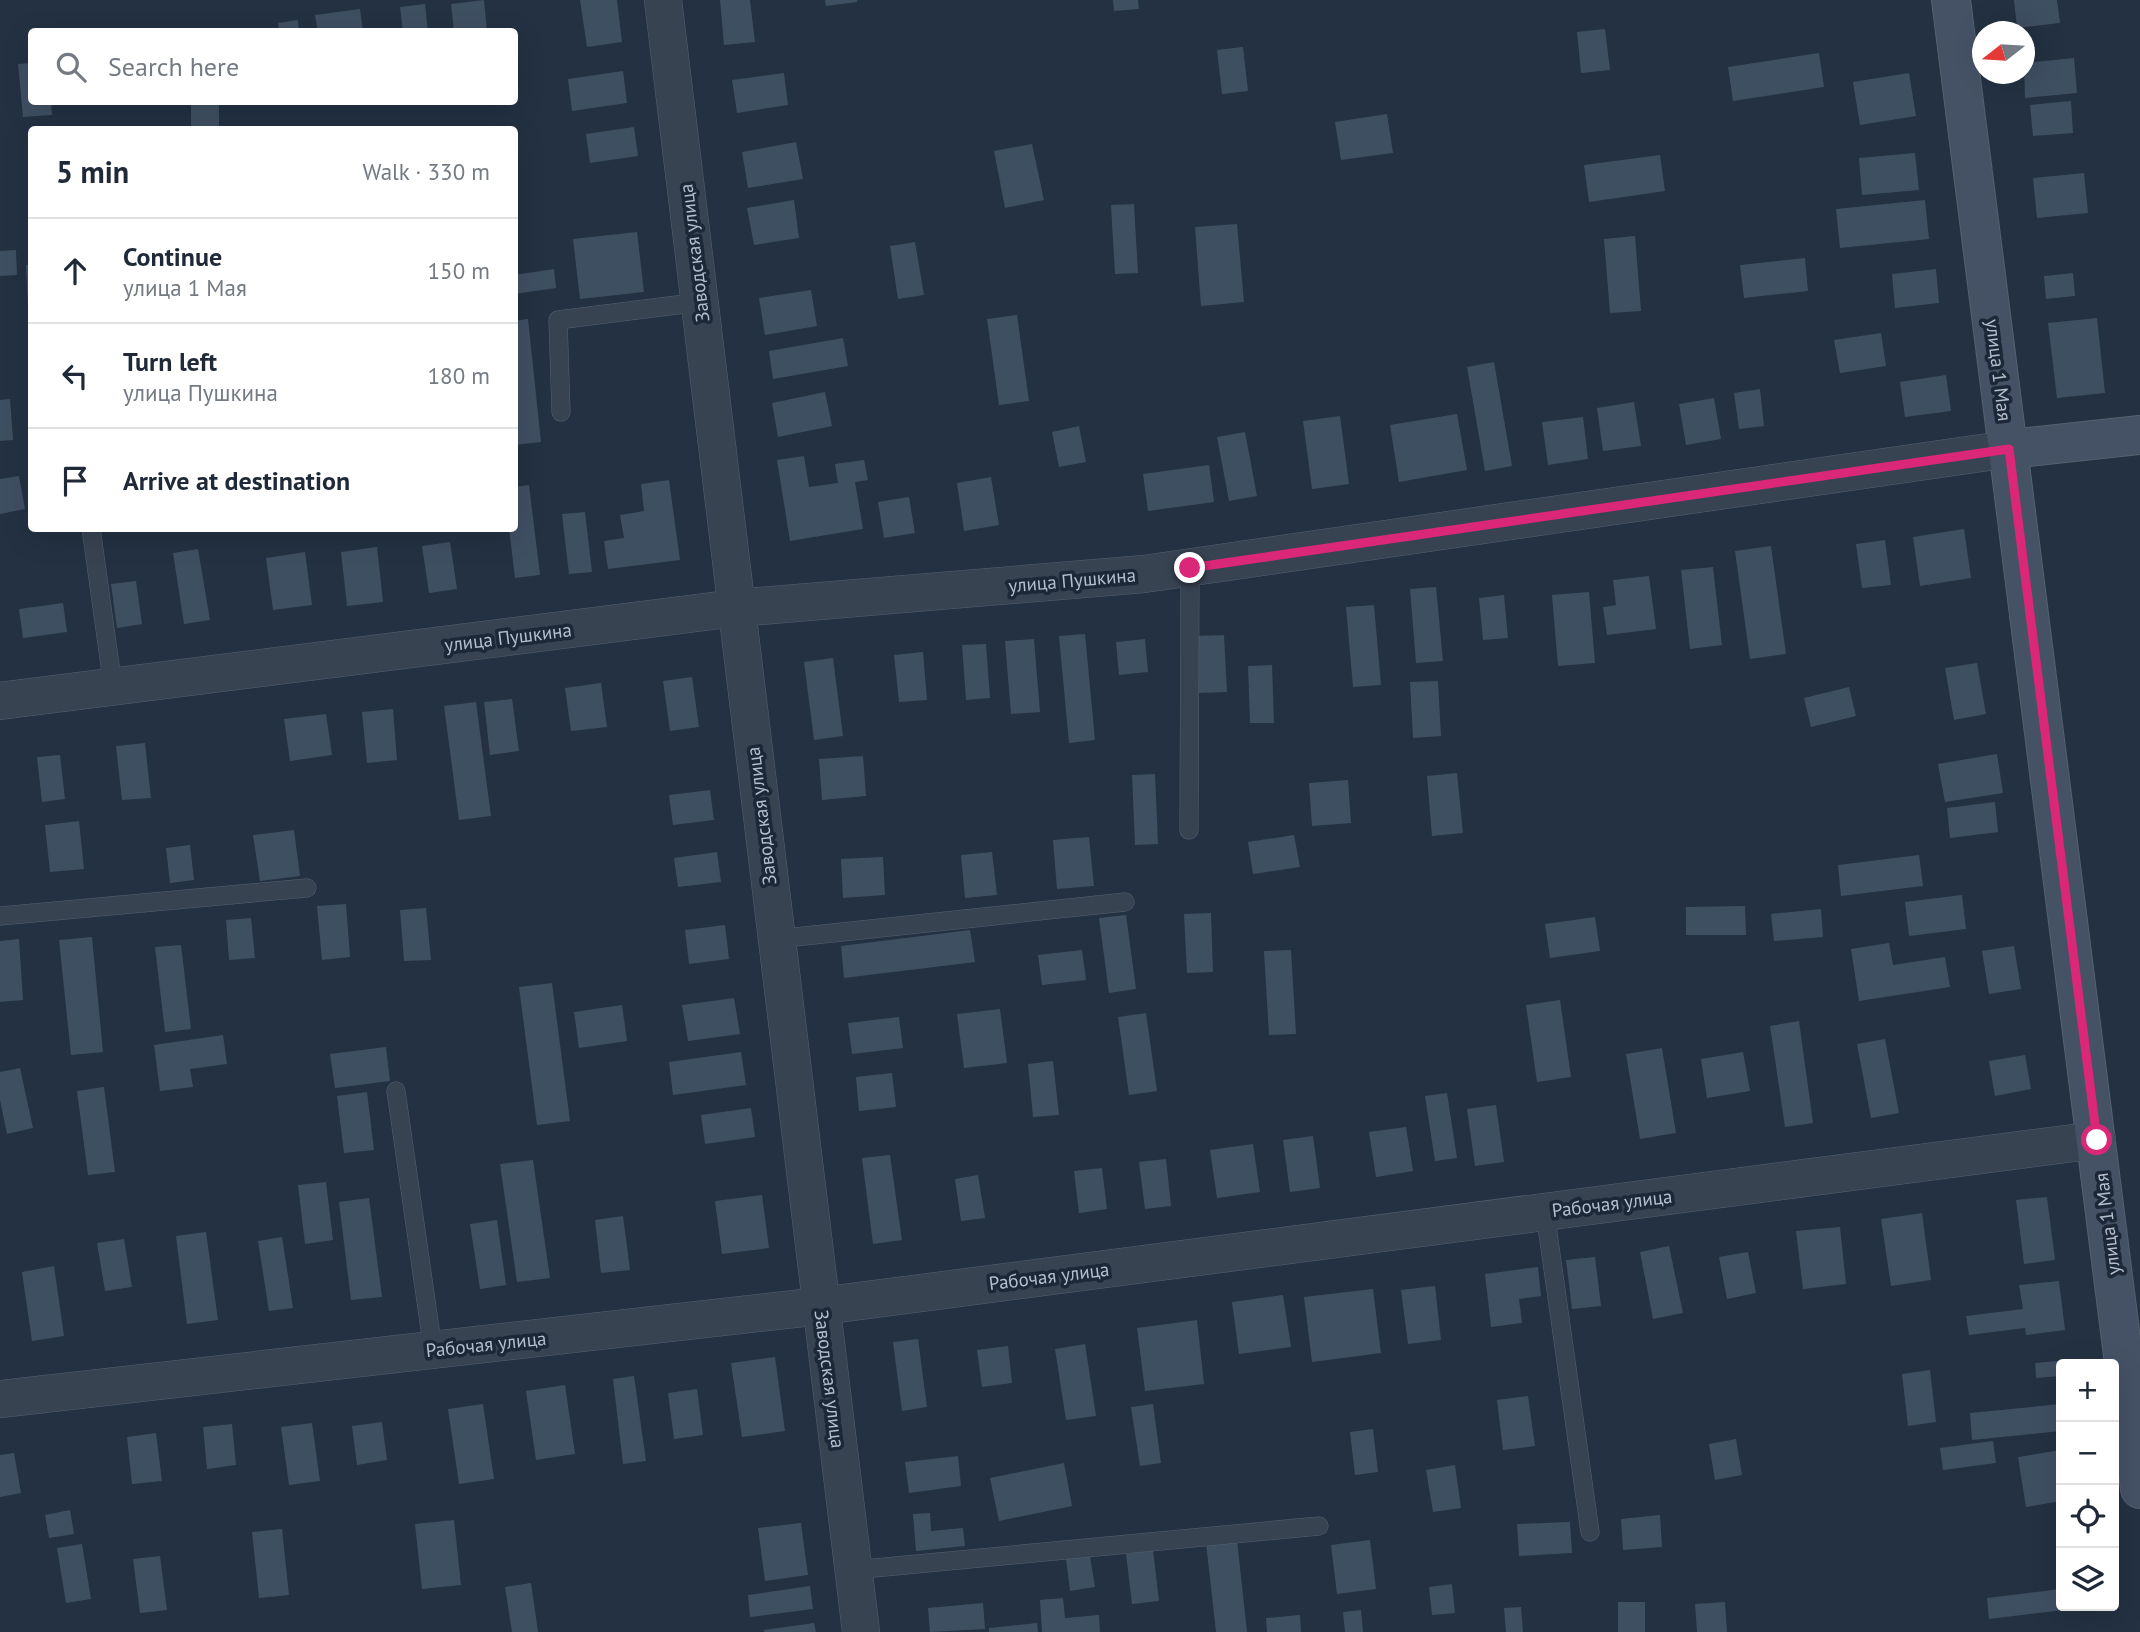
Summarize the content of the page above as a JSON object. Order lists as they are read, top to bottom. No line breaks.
{"streets":{"main road":["улица 1 Мая","улица Пушкина"],"street":["Заводская улица","Рабочая улица"]},"crossings":[["Заводская улица","улица Пушкина"],["Заводская улица","Рабочая улица"],["улица 1 Мая","улица Пушкина"],["улица 1 Мая","Рабочая улица"]],"north":"left","page":{"search":"Search here","heading":["5 min","Walk · 330 m"],"list":[["Continue","улица 1 Мая","150 m"],["Turn left","улица Пушкина","180 m"],"Arrive at destination"],"map_buttons":["+","−"]}}
